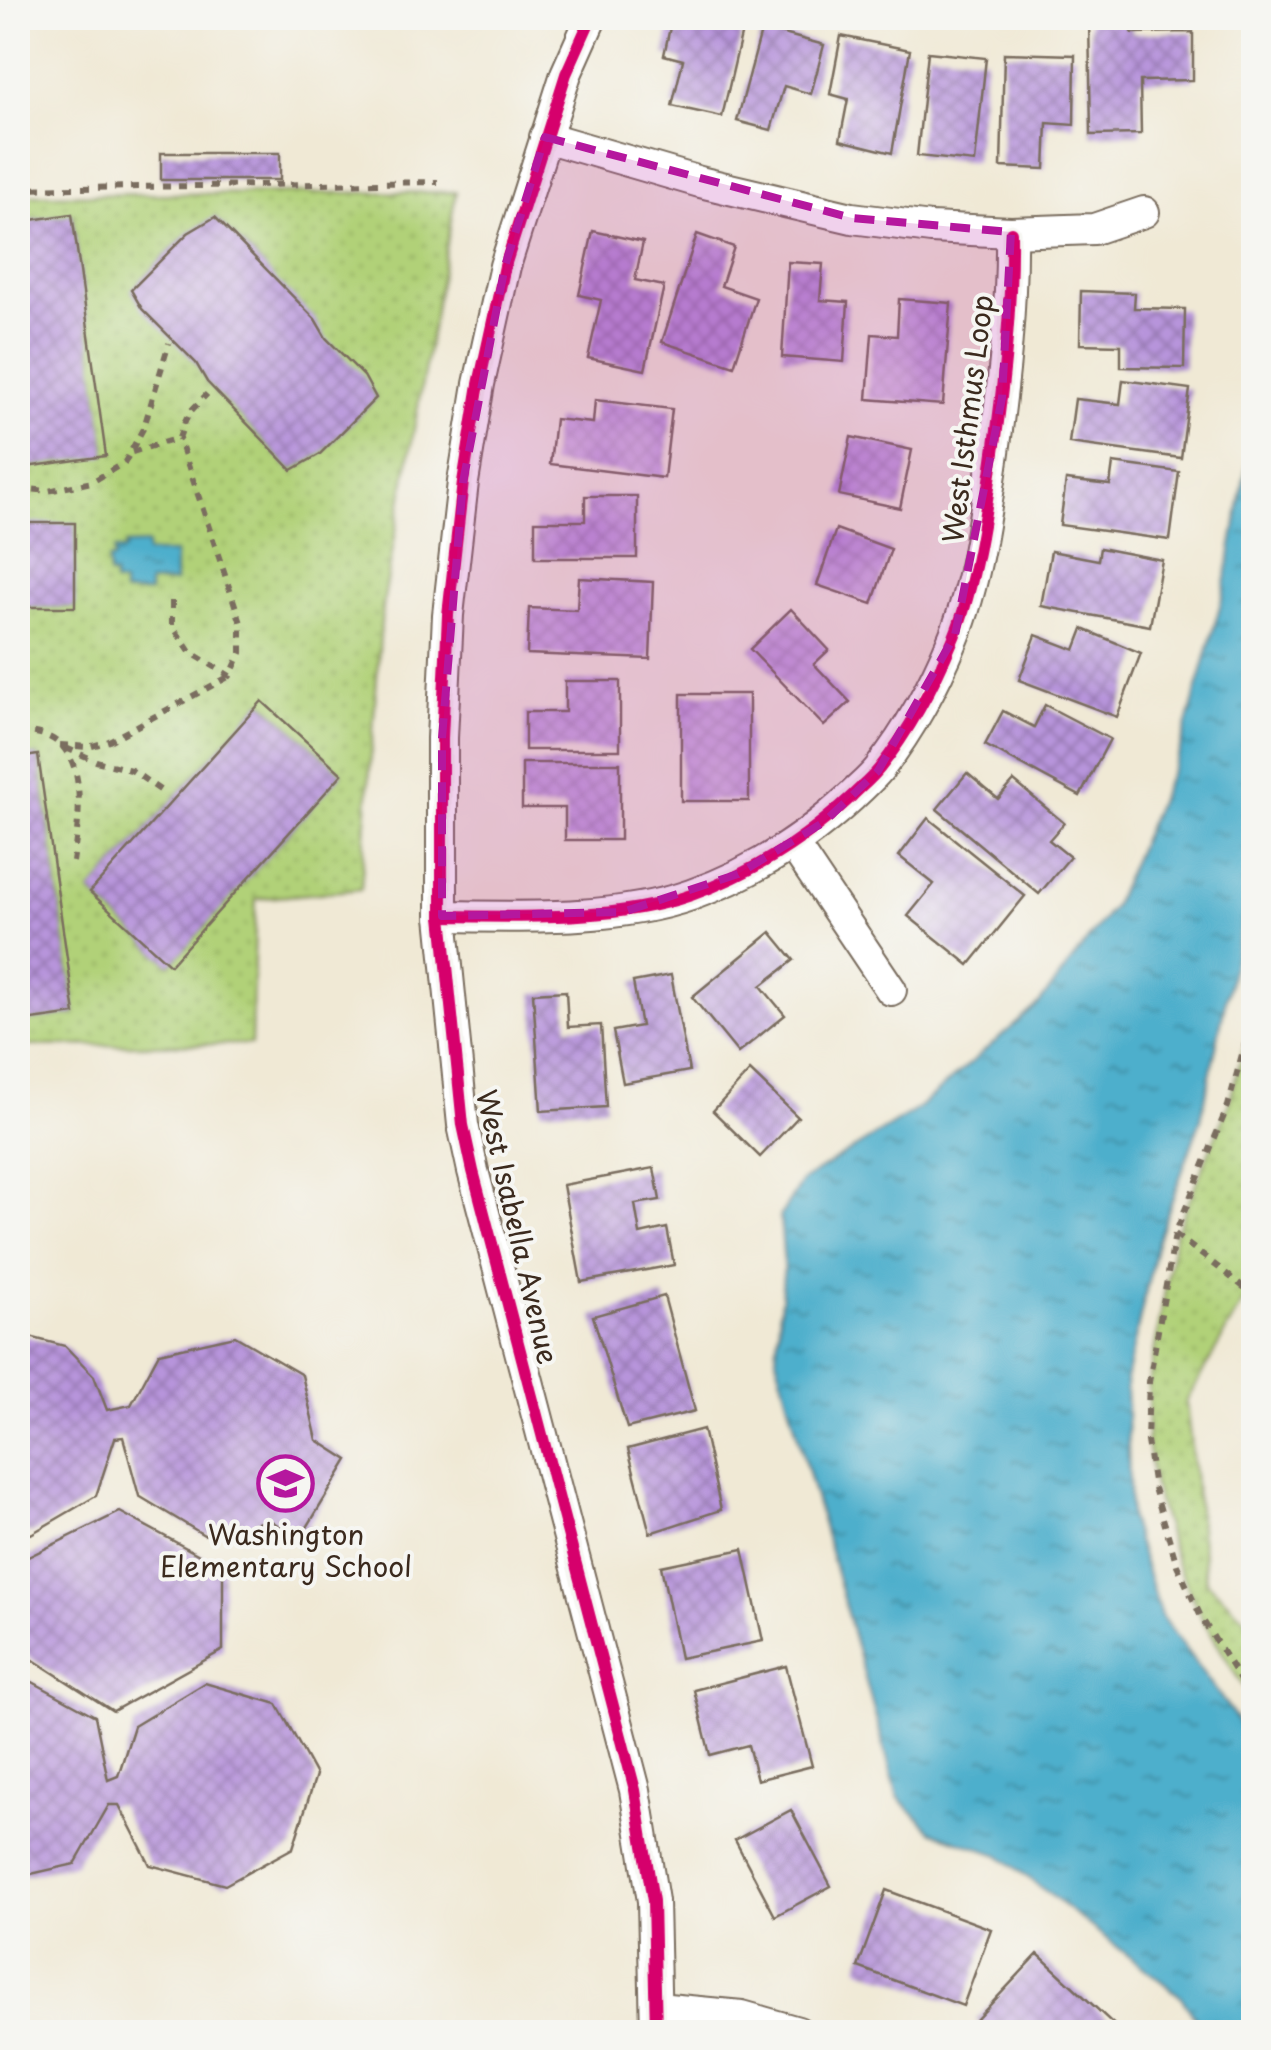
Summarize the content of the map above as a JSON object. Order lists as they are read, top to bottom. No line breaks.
{"streets":{"street":["West Isthmus Loop","West Isabella Avenue"]},"crossings":[["West Isthmus Loop","West Isabella Avenue"]],"places":{"school or university":["Washington Elementary School"]}}
